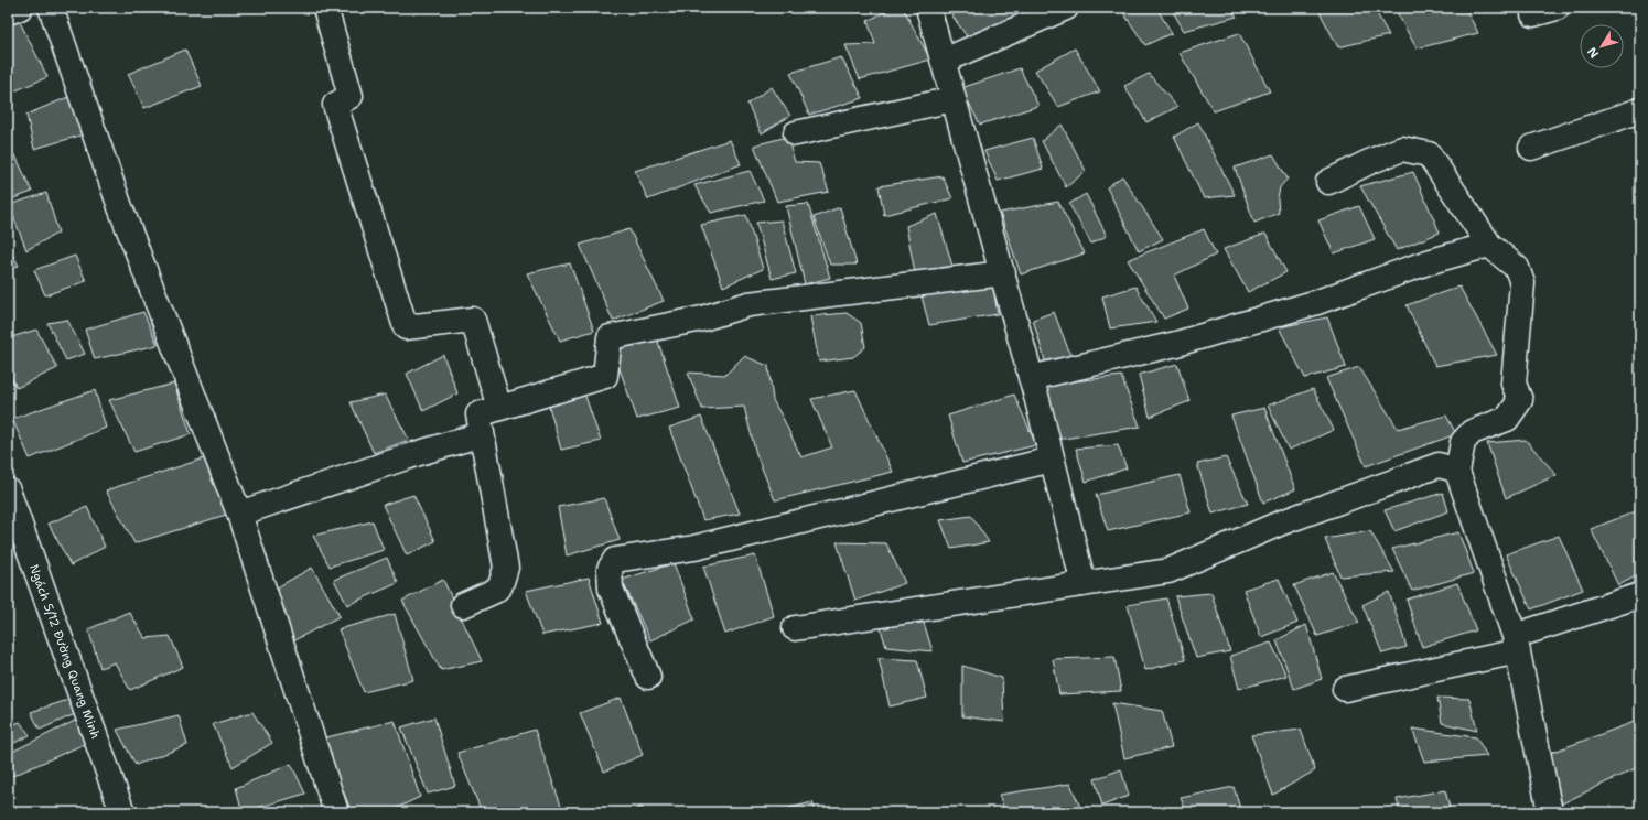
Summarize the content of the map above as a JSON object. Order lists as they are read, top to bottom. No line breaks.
{"streets":{"street":["Ngách 5/12 Đường Quang Minh"]},"north":"bottom left"}
